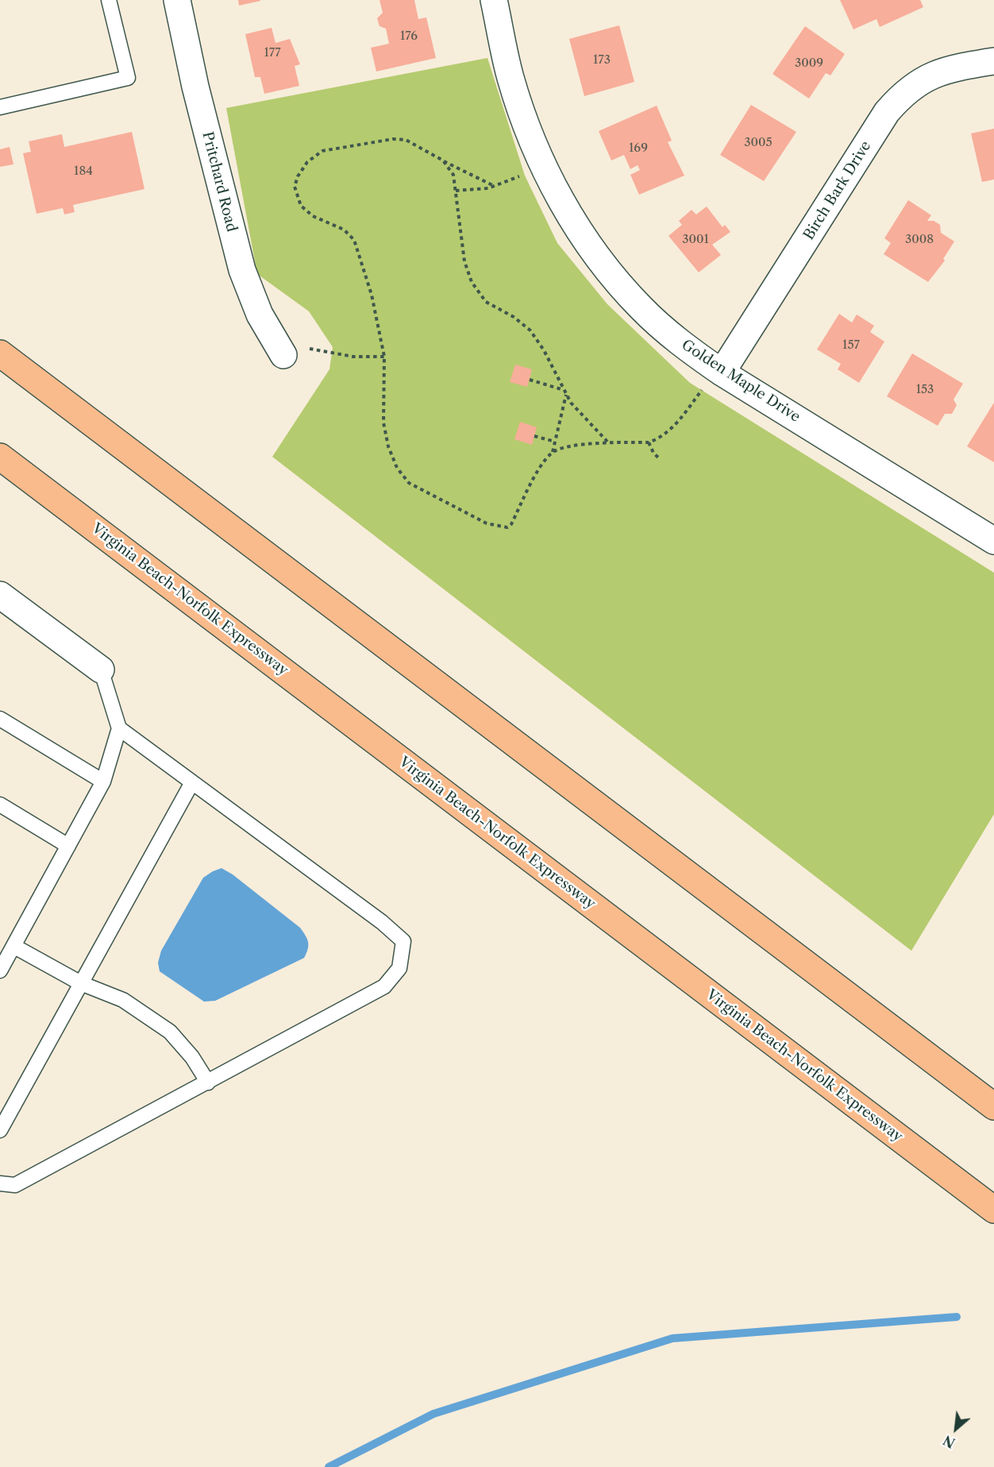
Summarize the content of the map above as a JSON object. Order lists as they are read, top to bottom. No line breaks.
{"streets":{"highway":["Virginia Beach-Norfolk Expressway"],"street":["Pritchard Road","Birch Bark Drive","Golden Maple Drive"]},"crossings":[["Birch Bark Drive","Golden Maple Drive"]],"house_numbers":["176","177","173","3009","3005","169","184","3001","3008","157","153"],"north":"bottom left"}
